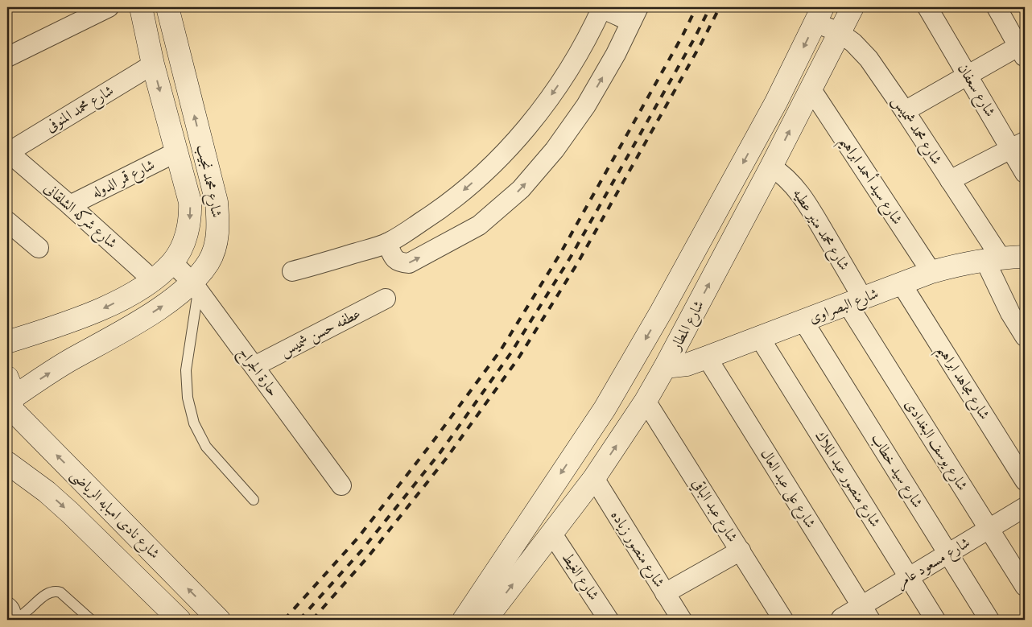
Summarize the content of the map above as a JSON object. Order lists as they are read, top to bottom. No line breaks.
{"streets":{"street":["شارع سعفان","شارع محمد المنوفى","شارع محمد شميس","شارع قمر الدوله","شارع سيد أحمد ابراهيم","شارع محمد نجيب","شارع شركه الشلقانى","شارع محمد منير عطيه","شارع البصراوى","شارع المطار","عطفه حسن شميس","حارة الجراج","شارع مجاهد ابراهيم","شارع يوسف البغدادى","شارع سيد خطاب","شارع منصور عبد الملاك","شارع على عبد العال","شارع عبد الباقي","شارع نادى امبابه الرياضى","شارع منصور زياده","شارع مسعود عامر","شارع الغيط"]},"crossings":[["شارع محمد المنوفى","شارع محمد نجيب"],["شارع محمد المنوفى","شارع شركه الشلقانى"],["شارع محمد شميس","شارع البصراوى"],["شارع محمد شميس","شارع المطار"],["شارع قمر الدوله","شارع محمد نجيب"],["شارع قمر الدوله","شارع شركه الشلقانى"],["شارع سيد أحمد ابراهيم","شارع البصراوى"],["شارع سيد أحمد ابراهيم","شارع المطار"],["شارع محمد نجيب","شارع شركه الشلقانى"],["شارع محمد نجيب","حارة الجراج"],["شارع محمد نجيب","شارع نادى امبابه الرياضى"],["شارع محمد منير عطيه","شارع البصراوى"],["شارع محمد منير عطيه","شارع المطار"],["شارع محمد منير عطيه","شارع يوسف البغدادى"],["شارع البصراوى","شارع المطار"],["شارع البصراوى","شارع مجاهد ابراهيم"],["شارع البصراوى","شارع يوسف البغدادى"],["شارع البصراوى","شارع سيد خطاب"],["شارع البصراوى","شارع منصور عبد الملاك"],["شارع البصراوى","شارع على عبد العال"],["شارع المطار","شارع عبد الباقي"],["شارع المطار","شارع منصور زياده"],["شارع المطار","شارع الغيط"],["عطفه حسن شميس","حارة الجراج"],["شارع يوسف البغدادى","شارع مسعود عامر"],["شارع سيد خطاب","شارع مسعود عامر"],["شارع منصور عبد الملاك","شارع مسعود عامر"],["شارع على عبد العال","شارع مسعود عامر"]]}
